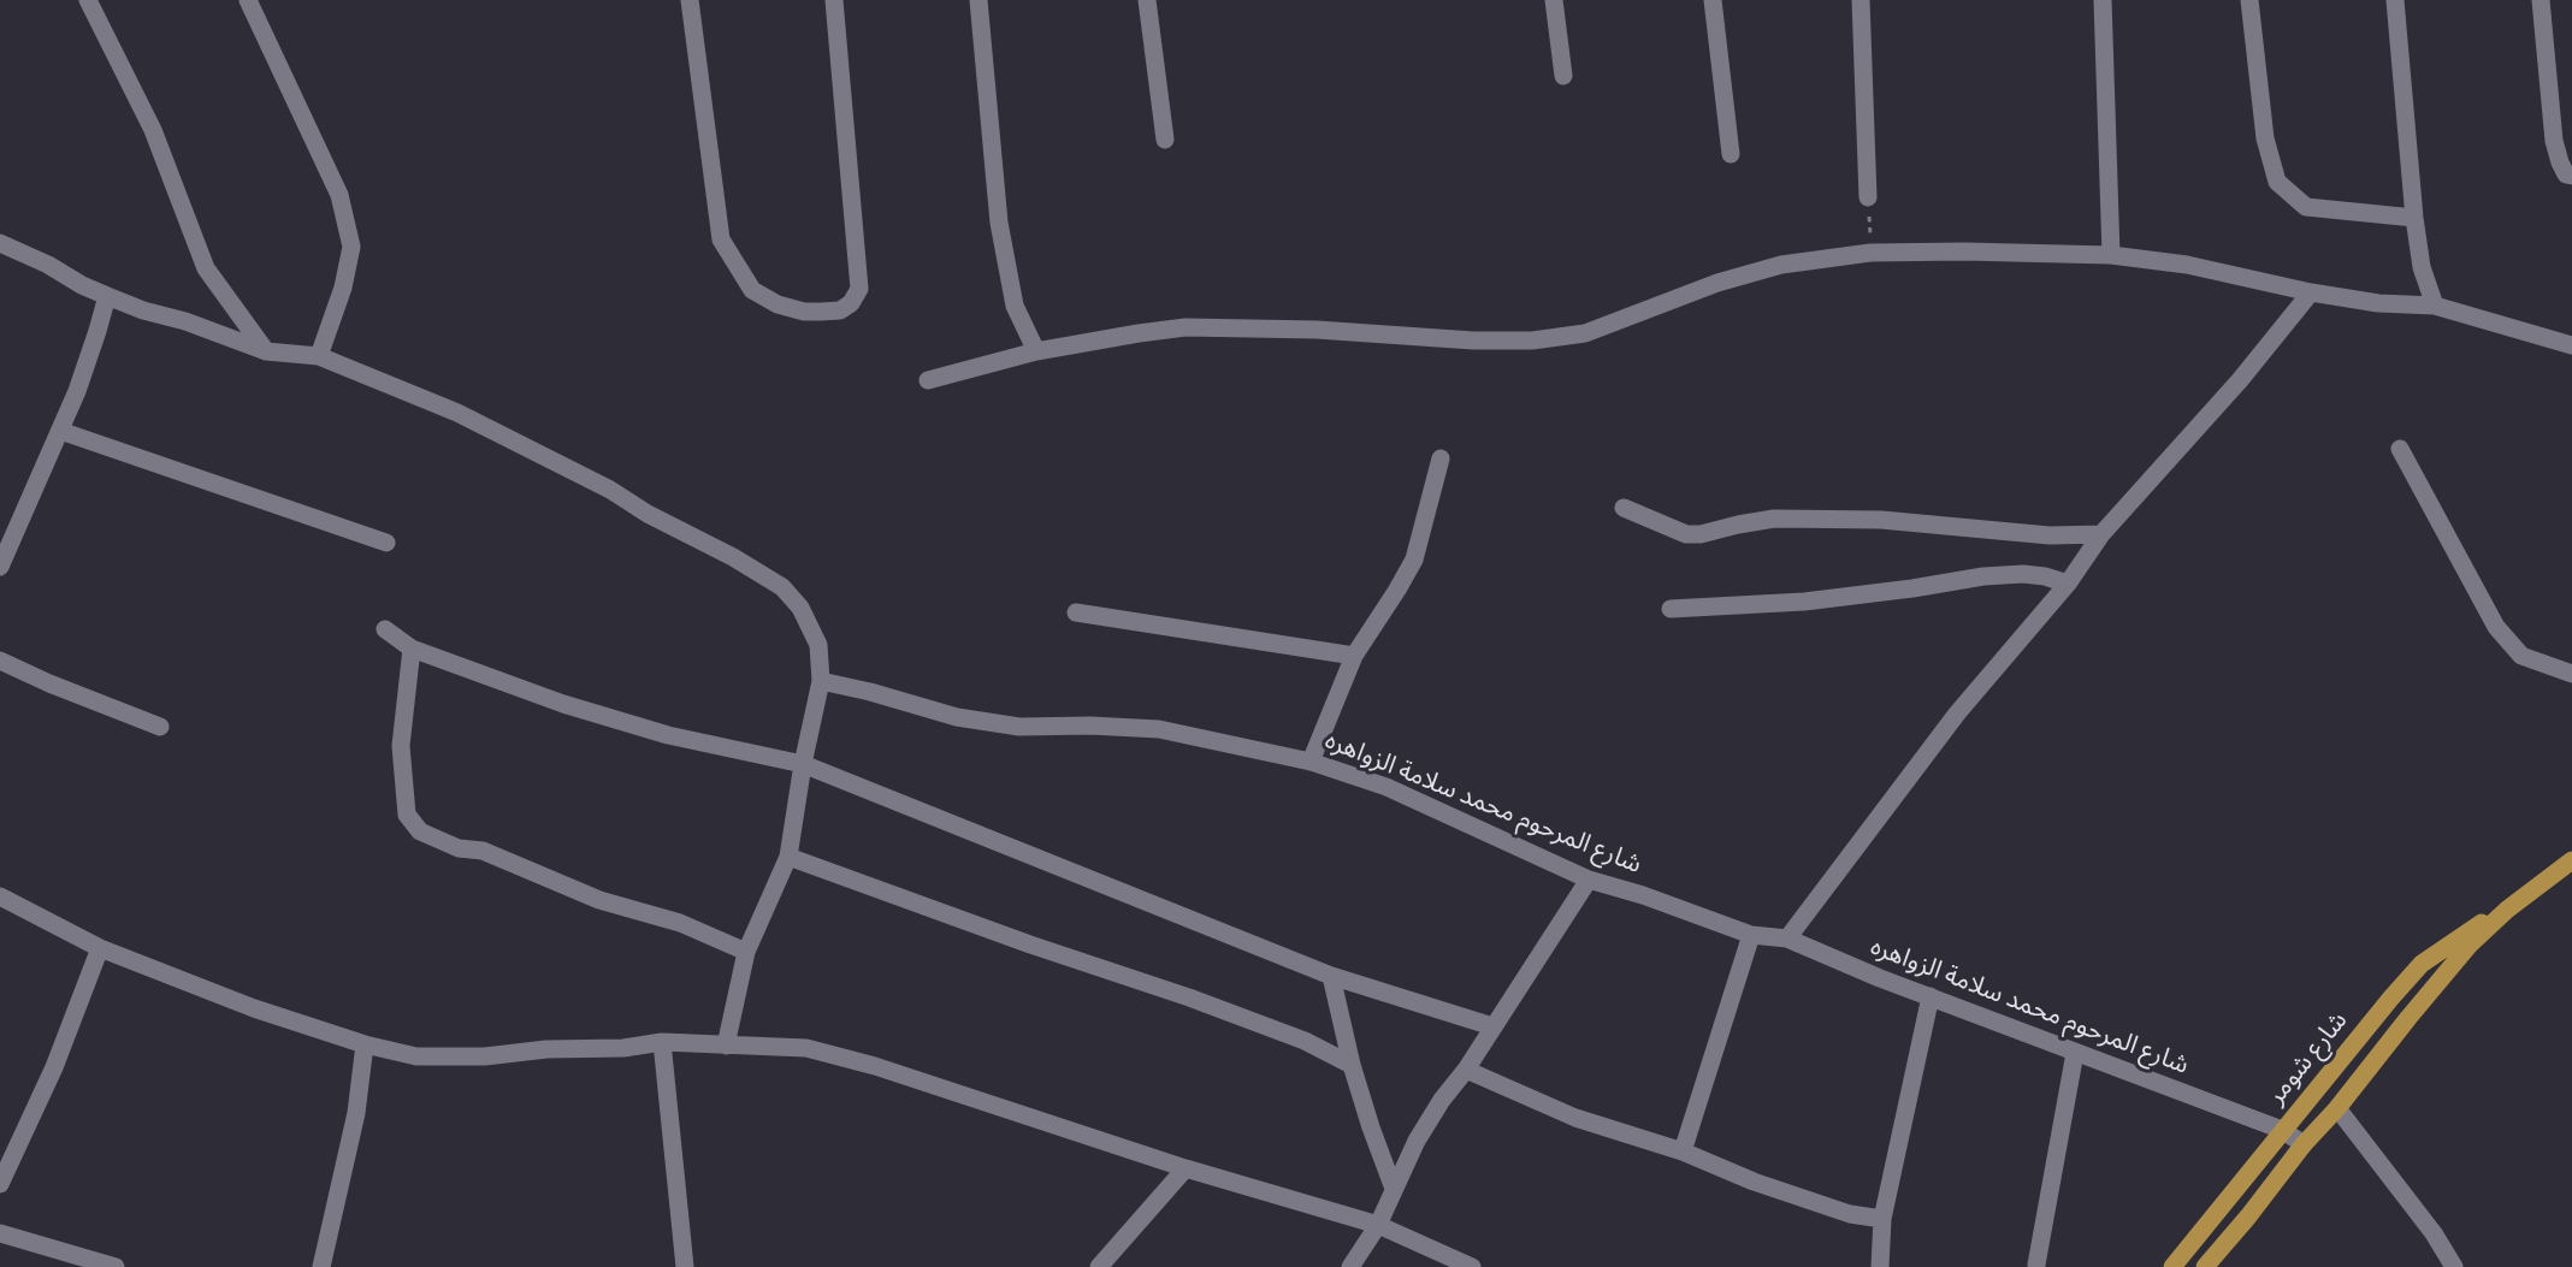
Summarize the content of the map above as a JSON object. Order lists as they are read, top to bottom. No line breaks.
{"streets":{"main road":["شارع شومر"],"street":["شارع المرحوم محمد سلامة الزواهره"]},"crossings":[["شارع المرحوم محمد سلامة الزواهره","شارع شومر"]]}
